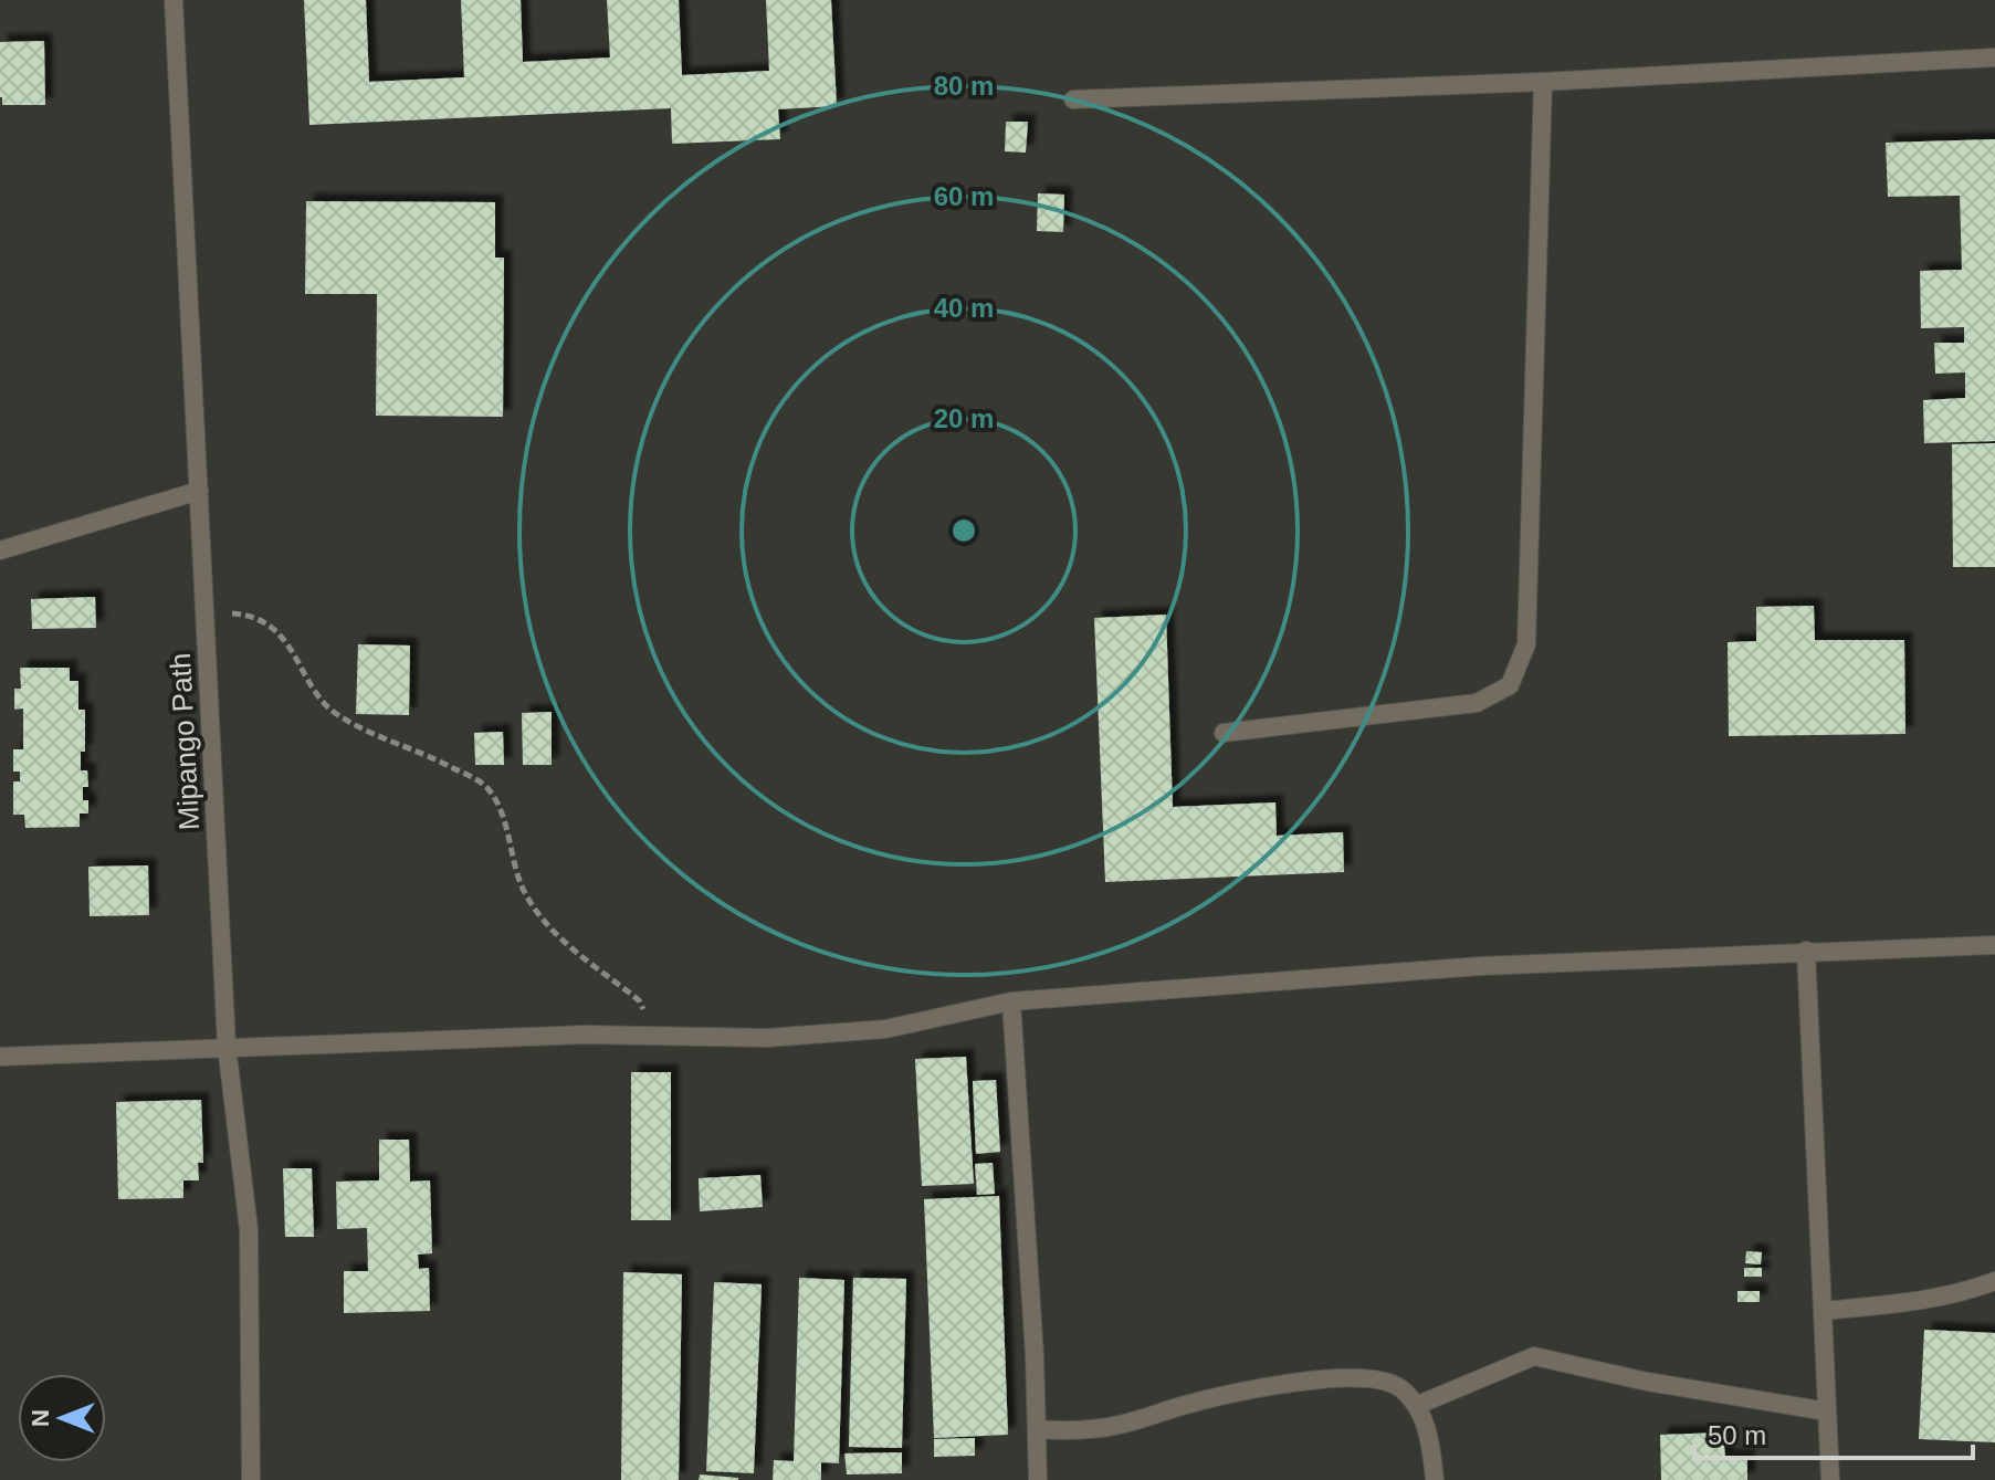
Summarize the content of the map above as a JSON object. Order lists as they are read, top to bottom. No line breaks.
{"streets":{"street":["Mipango Path"]},"scale_bar":"50 m","north":"left","rings":["80 m","60 m","40 m","20 m"]}
